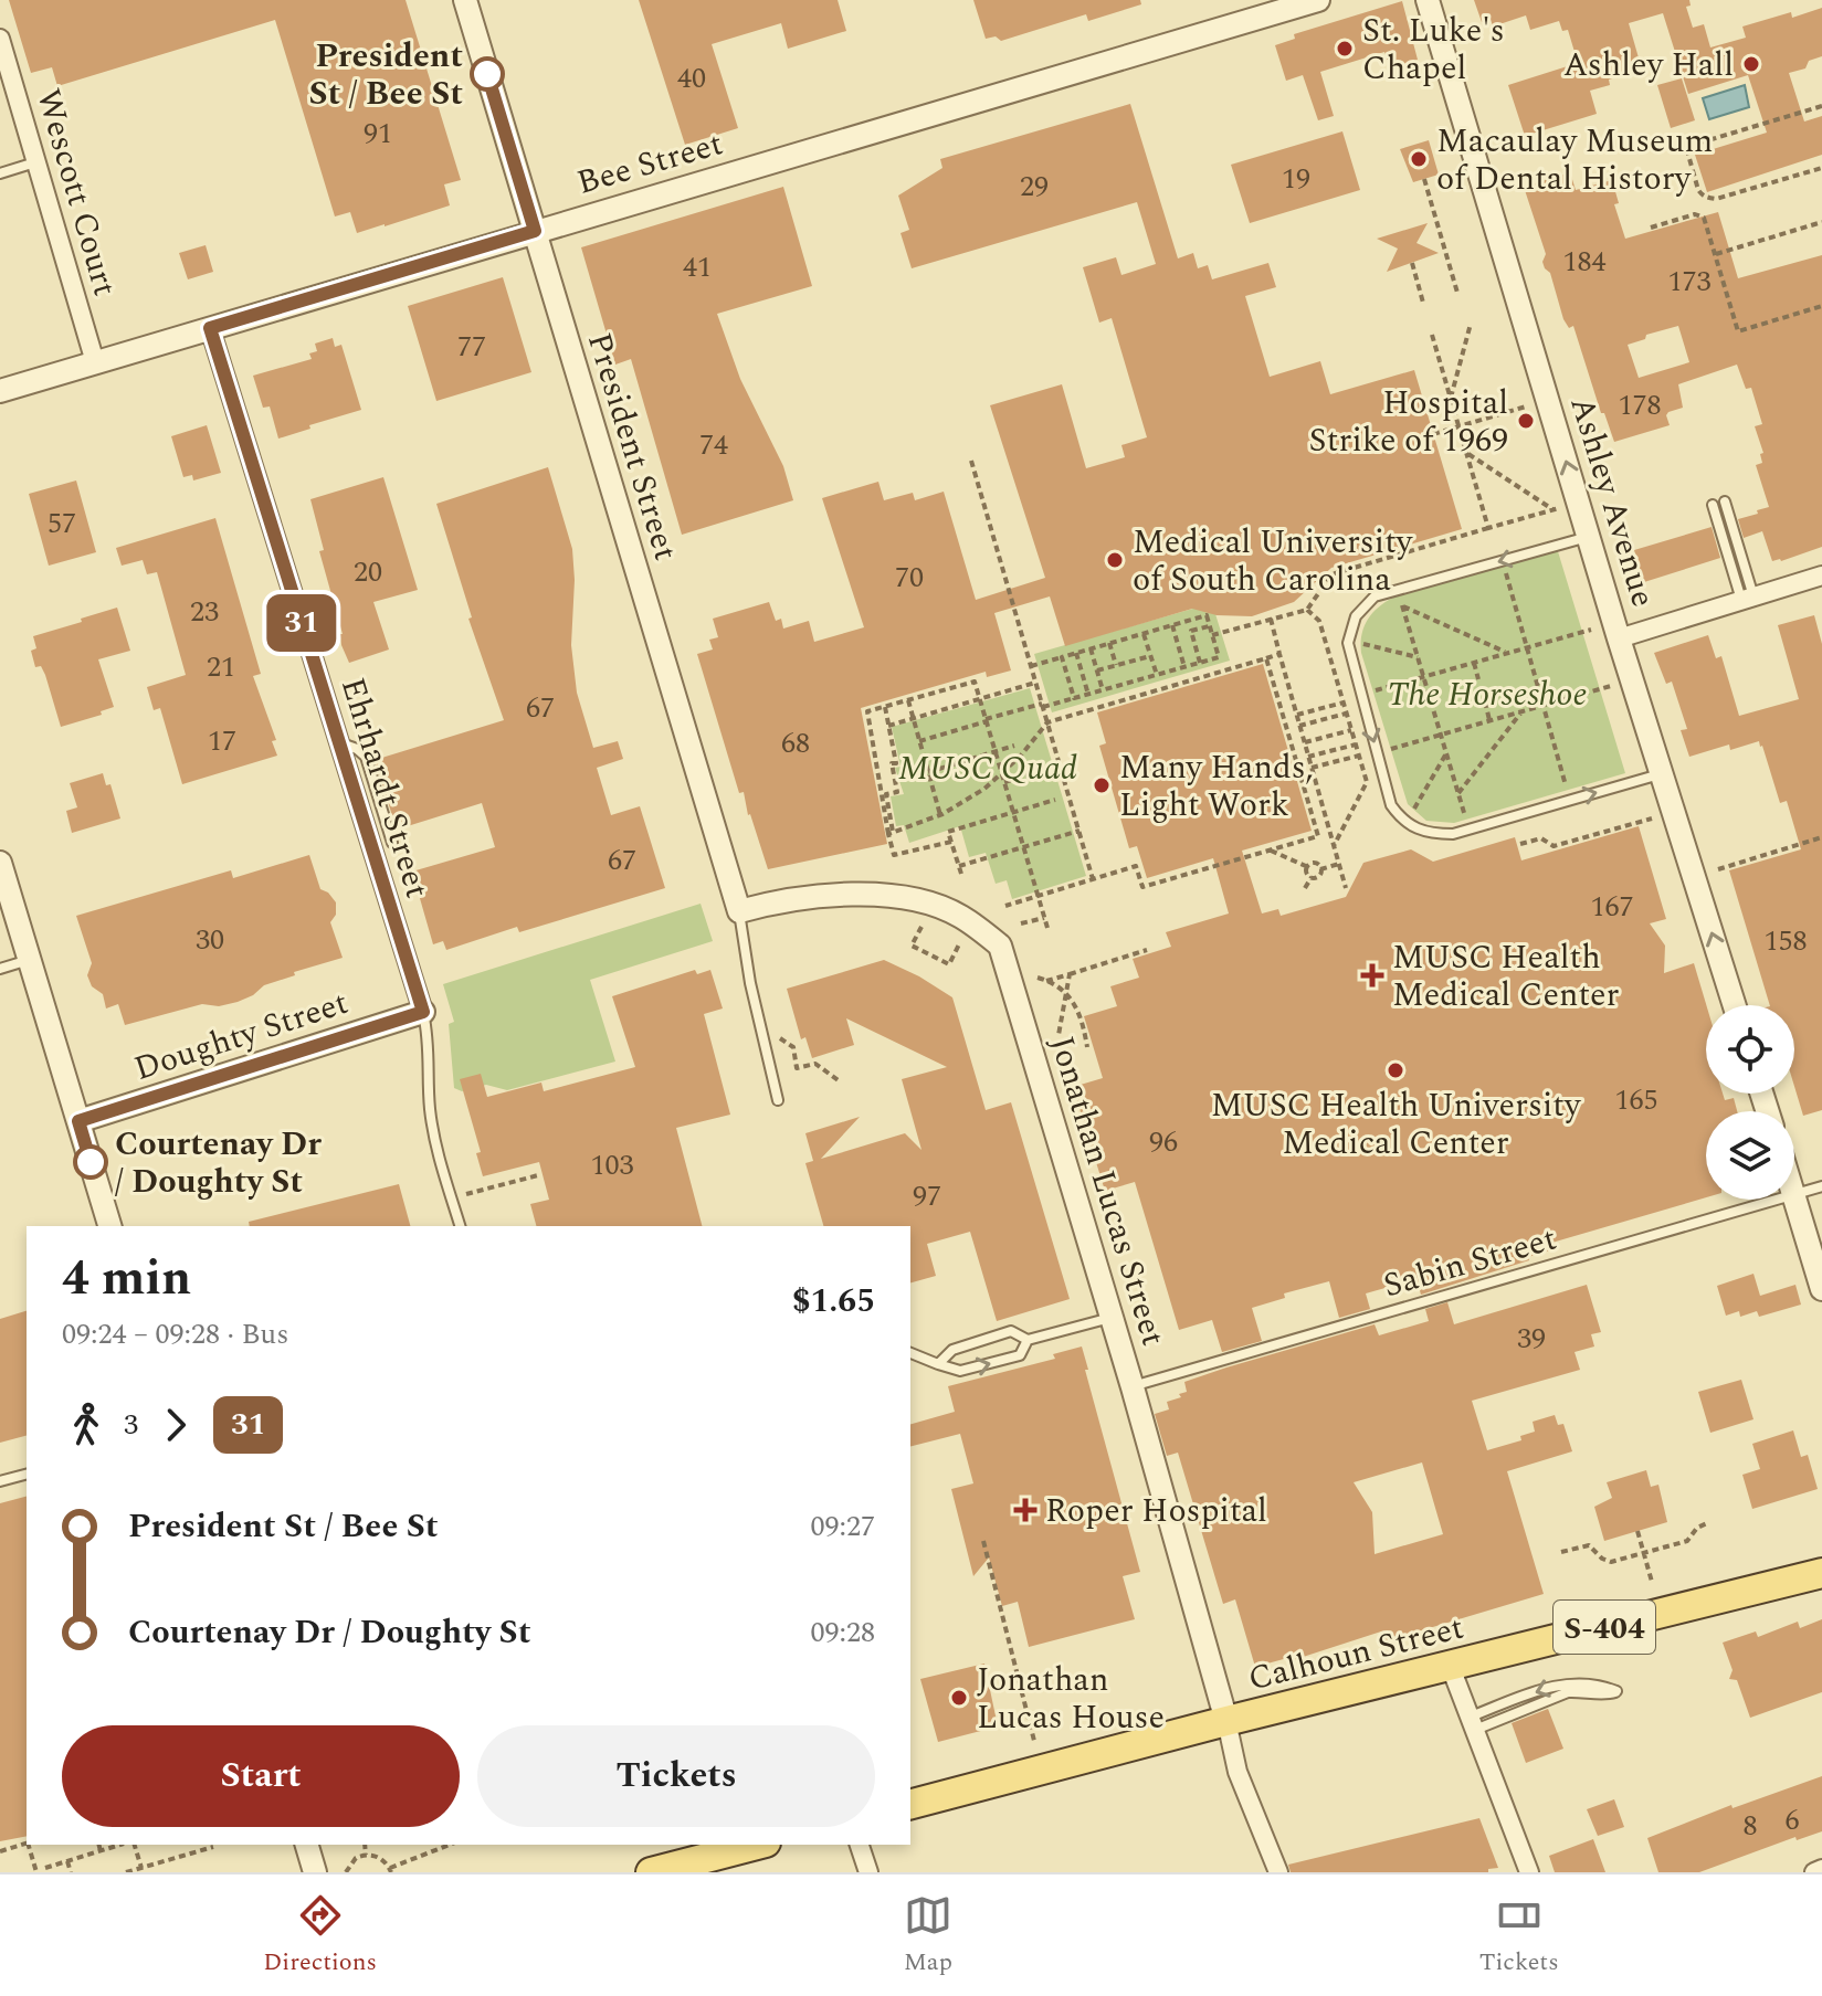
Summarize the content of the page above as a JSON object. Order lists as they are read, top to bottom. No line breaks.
{"streets":{"main road":["S-404","Calhoun Street"],"street":["Bee Street","Wescott Court","President Street","Ashley Avenue","Ehrhardt Street","Doughty Street","Jonathan Lucas Street"],"lane":["Sabin Street"]},"crossings":[["Bee Street","Wescott Court"],["Bee Street","President Street"],["Bee Street","Ehrhardt Street"],["President Street","Jonathan Lucas Street"],["Ehrhardt Street","Doughty Street"],["Jonathan Lucas Street","Sabin Street"],["Jonathan Lucas Street","Calhoun Street"]],"one_way":["Ashley Avenue"],"parks":["The Horseshoe","MUSC Quad"],"places":{"other":["St. Luke's Chapel","Ashley Hall","President St / Bee St","Macaulay Museum of Dental History","Hospital Strike of 1969","Medical University of South Carolina","Many Hands, Light Work","MUSC Health University Medical Center","Courtenay Dr / Doughty St","Jonathan Lucas House"],"health":["MUSC Health Medical Center","Roper Hospital"]},"lines":["bus line 31"],"house_numbers":["40","91","19","29","184","41","173","77","178","74","57","20","70","23","21","67","17","68","67","167","30","158","165","96","103","97","39","6","8"],"page":{"on_map":"31","heading":["4 min","09:24 – 09:28 · Bus","$1.65"],"legs":["3","31"],"list":[{"name":"President St / Bee St","value":"09:27"},{"name":"Courtenay Dr / Doughty St","value":"09:28"}],"buttons":["Start","Tickets"],"tabs":["Directions","Map","Tickets"]}}
